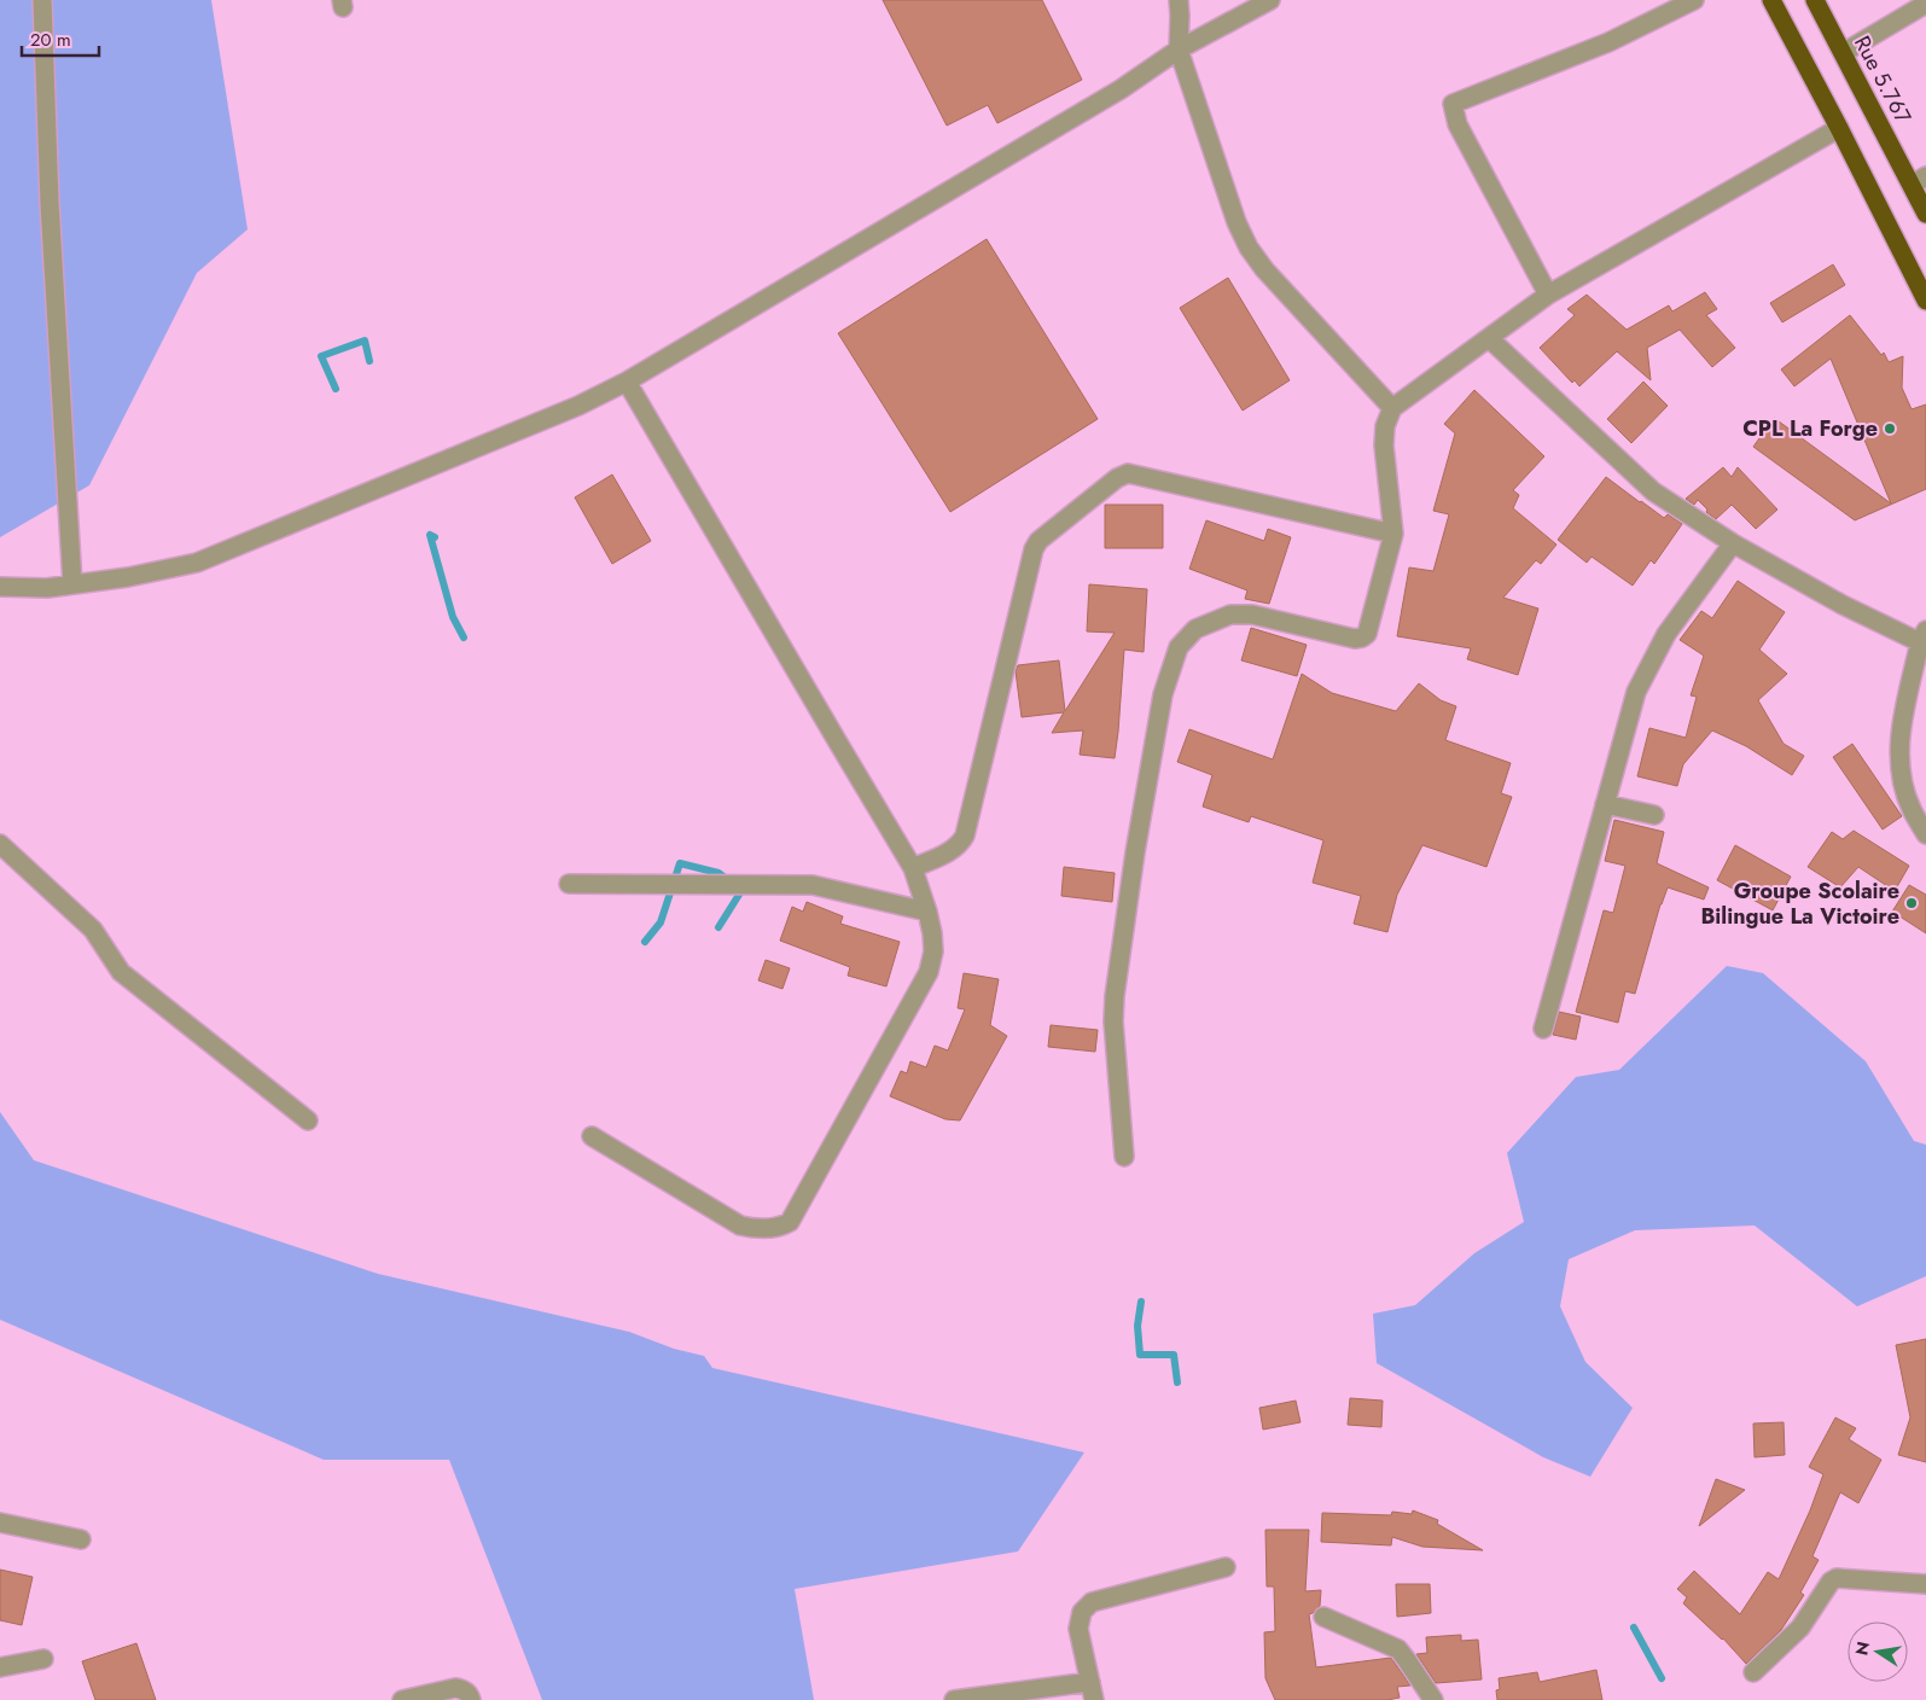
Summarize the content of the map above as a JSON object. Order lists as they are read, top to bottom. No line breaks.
{"streets":{"highway":["Rue 5.767"]},"places":["CPL La Forge","Groupe Scolaire Bilingue La Victoire"],"scale_bar":"20 m","north":"left"}
